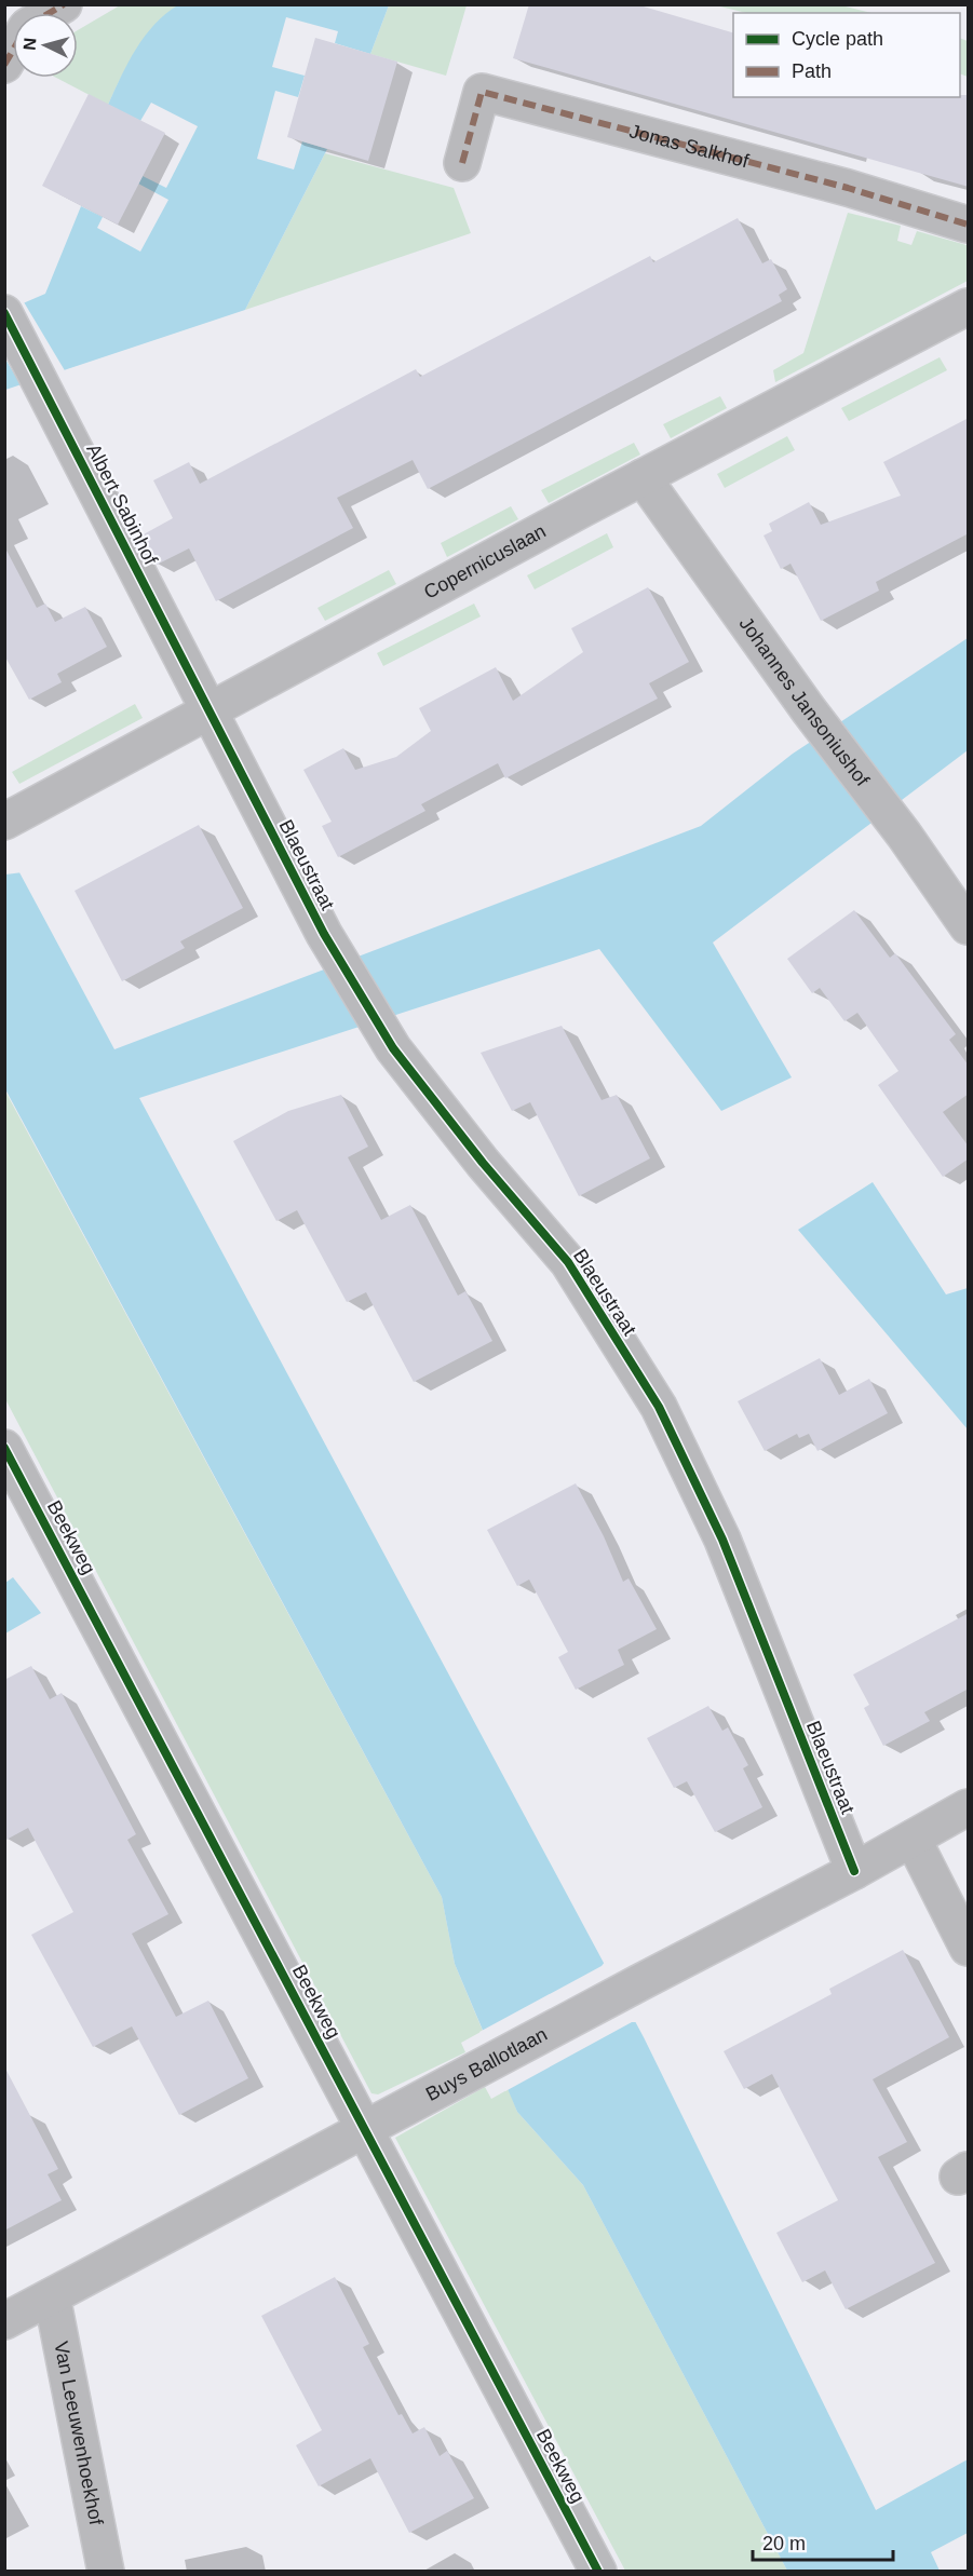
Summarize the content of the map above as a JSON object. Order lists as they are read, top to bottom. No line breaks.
{"streets":{"street":["Jonas Salkhof","Albert Sabinhof","Copernicuslaan","Johannes Jansoniushof","Blaeustraat","Beekweg","Buys Ballotlaan","Van Leeuwenhoekhof"]},"crossings":[["Albert Sabinhof","Copernicuslaan"],["Albert Sabinhof","Blaeustraat"],["Copernicuslaan","Johannes Jansoniushof"],["Copernicuslaan","Blaeustraat"],["Blaeustraat","Buys Ballotlaan"],["Beekweg","Buys Ballotlaan"],["Buys Ballotlaan","Van Leeuwenhoekhof"]],"legend":["Cycle path","Path"],"scale_bar":"20 m","north":"left"}
